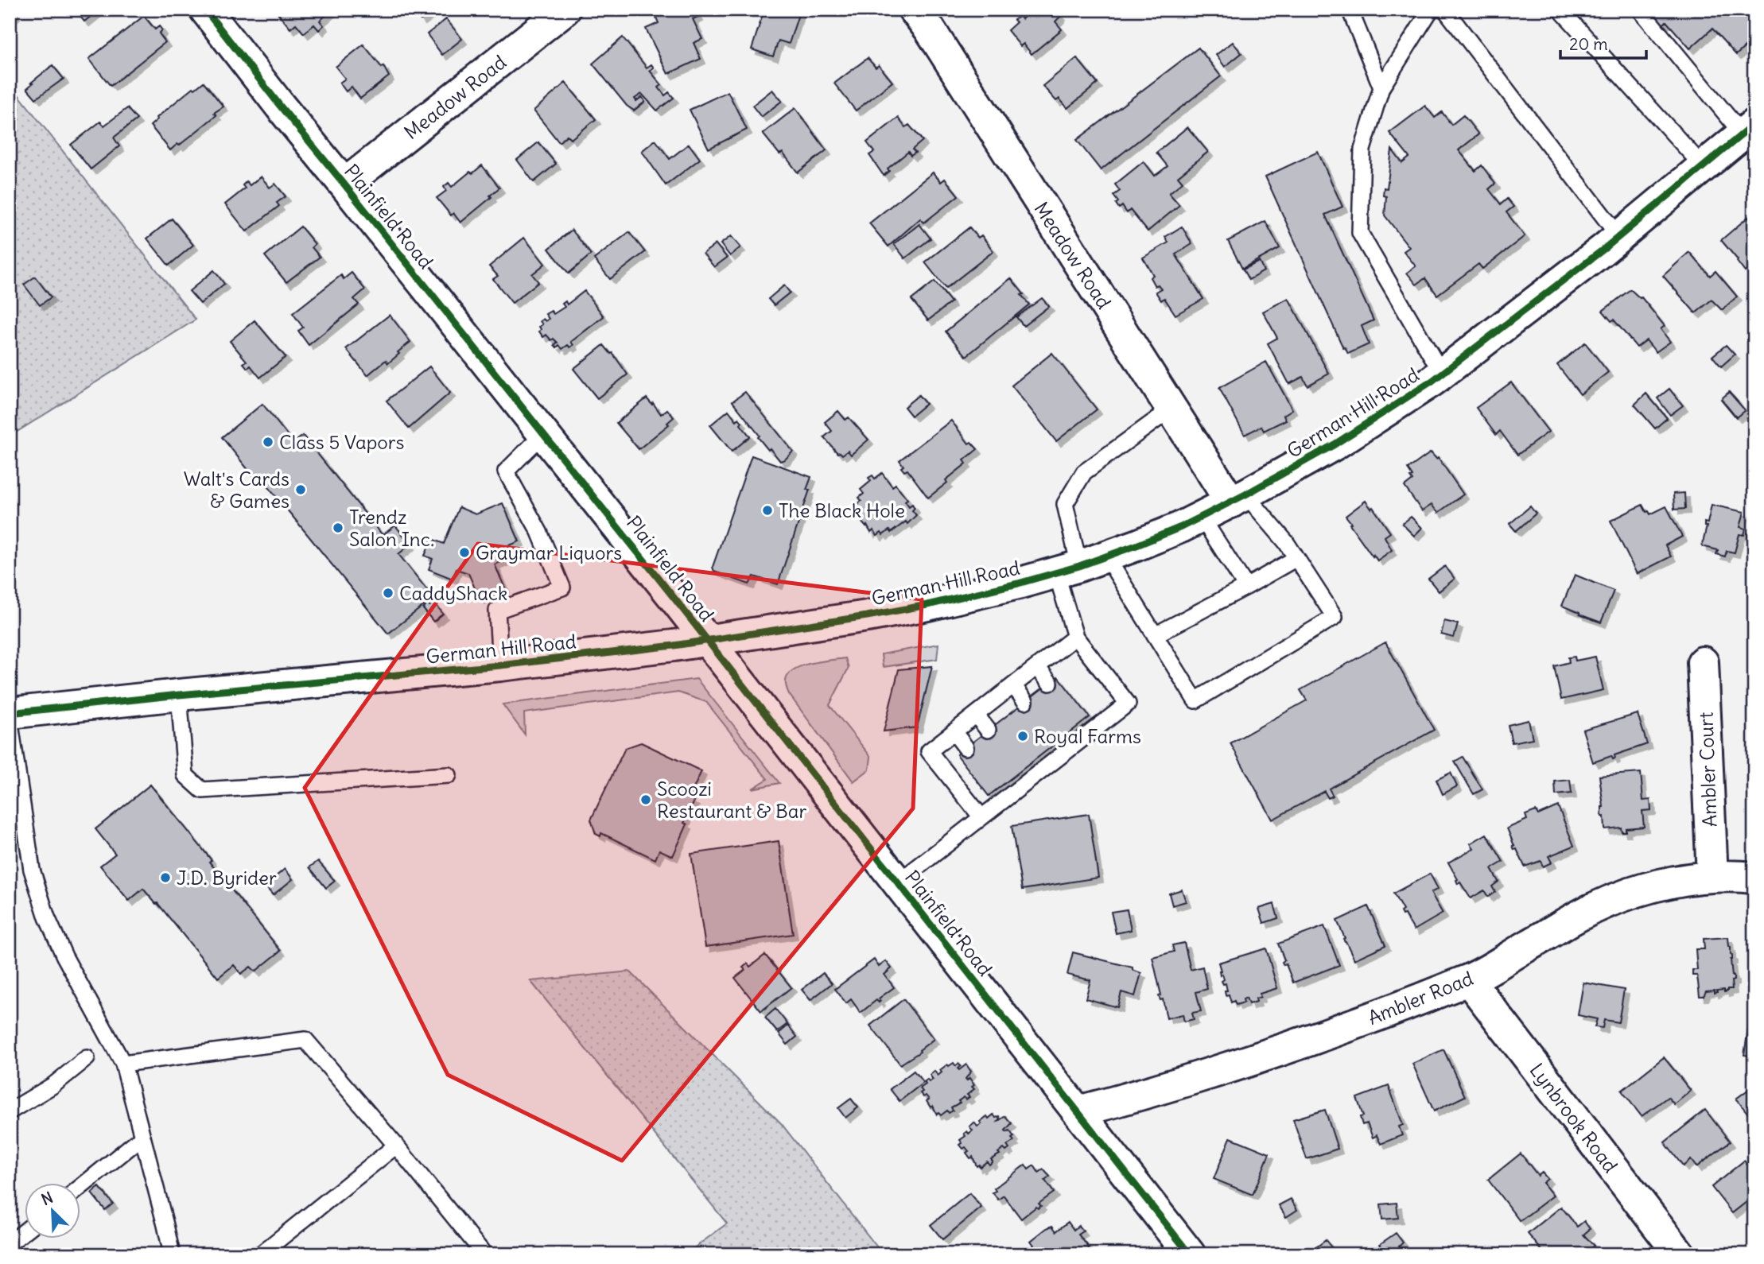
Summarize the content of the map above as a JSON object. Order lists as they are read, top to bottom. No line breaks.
{"streets":{"street":["Meadow Road","Plainfield Road","German Hill Road","Ambler Court","Ambler Road","Lynbrook Road"]},"crossings":[["Meadow Road","Plainfield Road"],["Meadow Road","German Hill Road"],["Plainfield Road","German Hill Road"],["Plainfield Road","Ambler Road"],["Ambler Court","Ambler Road"],["Ambler Road","Lynbrook Road"]],"places":["Class 5 Vapors","Walt's Cards & Games","The Black Hole","Trendz Salon Inc.","Graymar Liquors","CaddyShack","Royal Farms","Scoozi Restaurant & Bar","J.D. Byrider"],"scale_bar":"20 m","north":"top left"}
